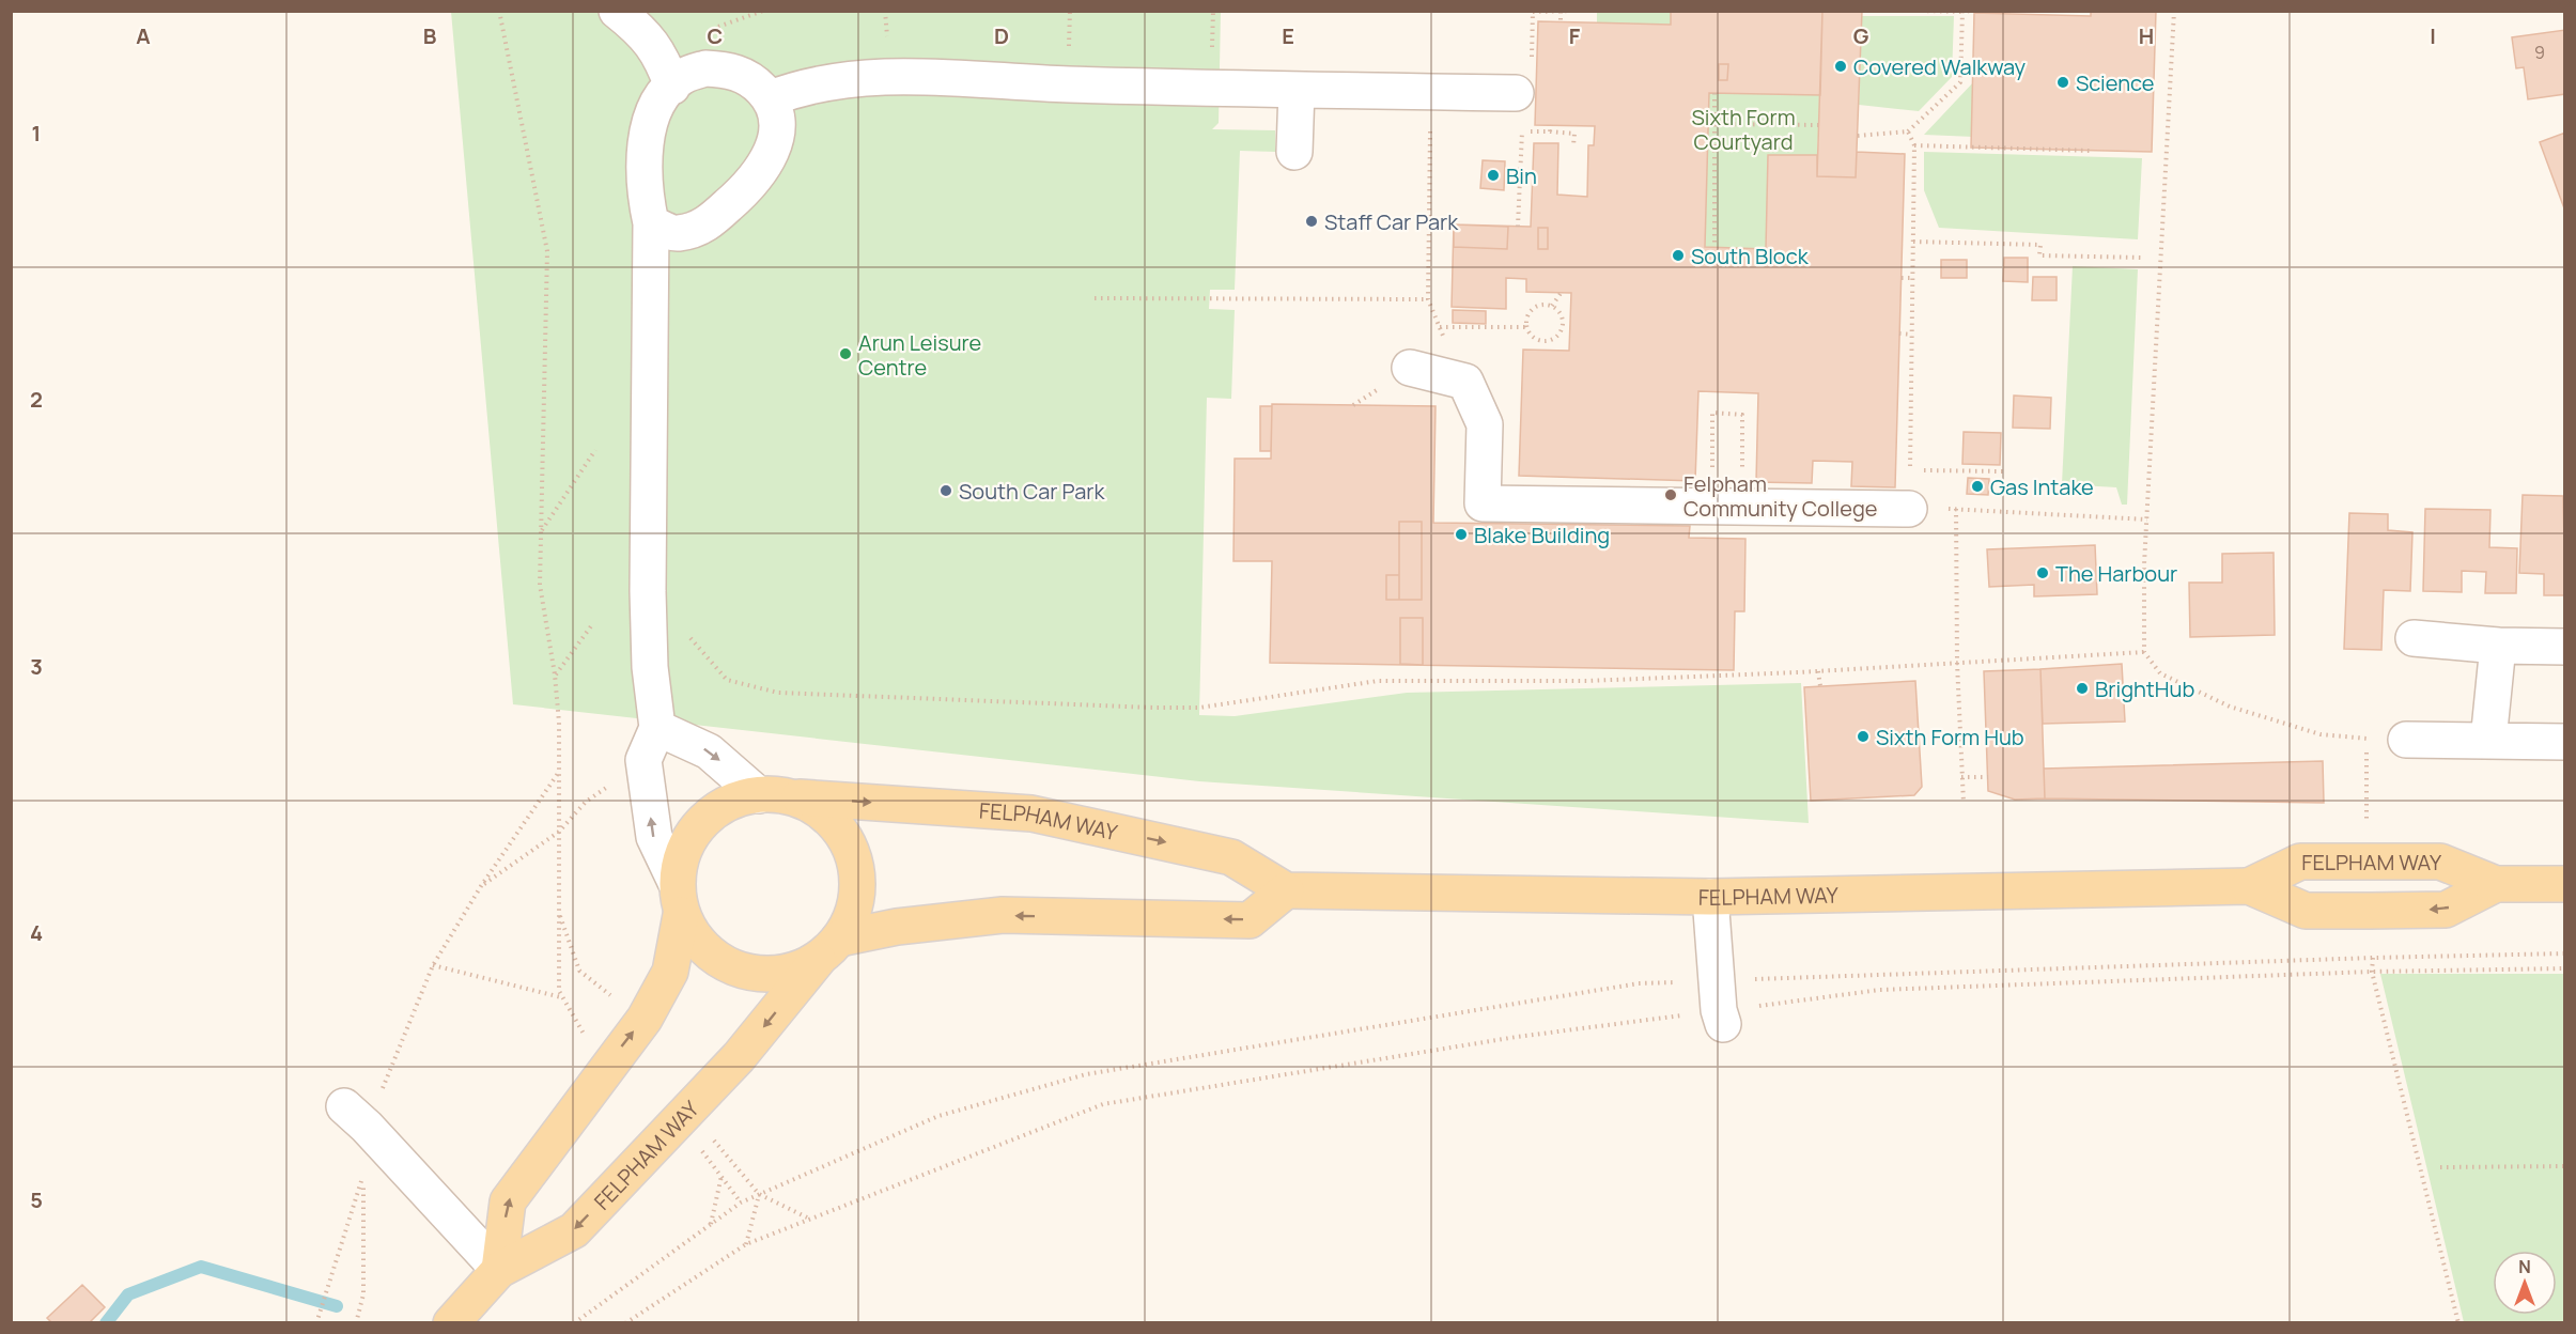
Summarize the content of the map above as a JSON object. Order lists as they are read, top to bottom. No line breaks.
{"streets":{"main road":["FELPHAM WAY"]},"parks":["Sixth Form Courtyard"],"places":["Covered Walkway","Science","Bin","Staff Car Park","South Block","Arun Leisure Centre","Gas Intake","South Car Park","Felpham Community College","Blake Building","The Harbour","BrightHub","Sixth Form Hub"],"house_numbers":["9"],"north":"top","grid":{"columns":["A","B","C","D","E","F","G","H","I"],"rows":["1","2","3","4","5"]}}
